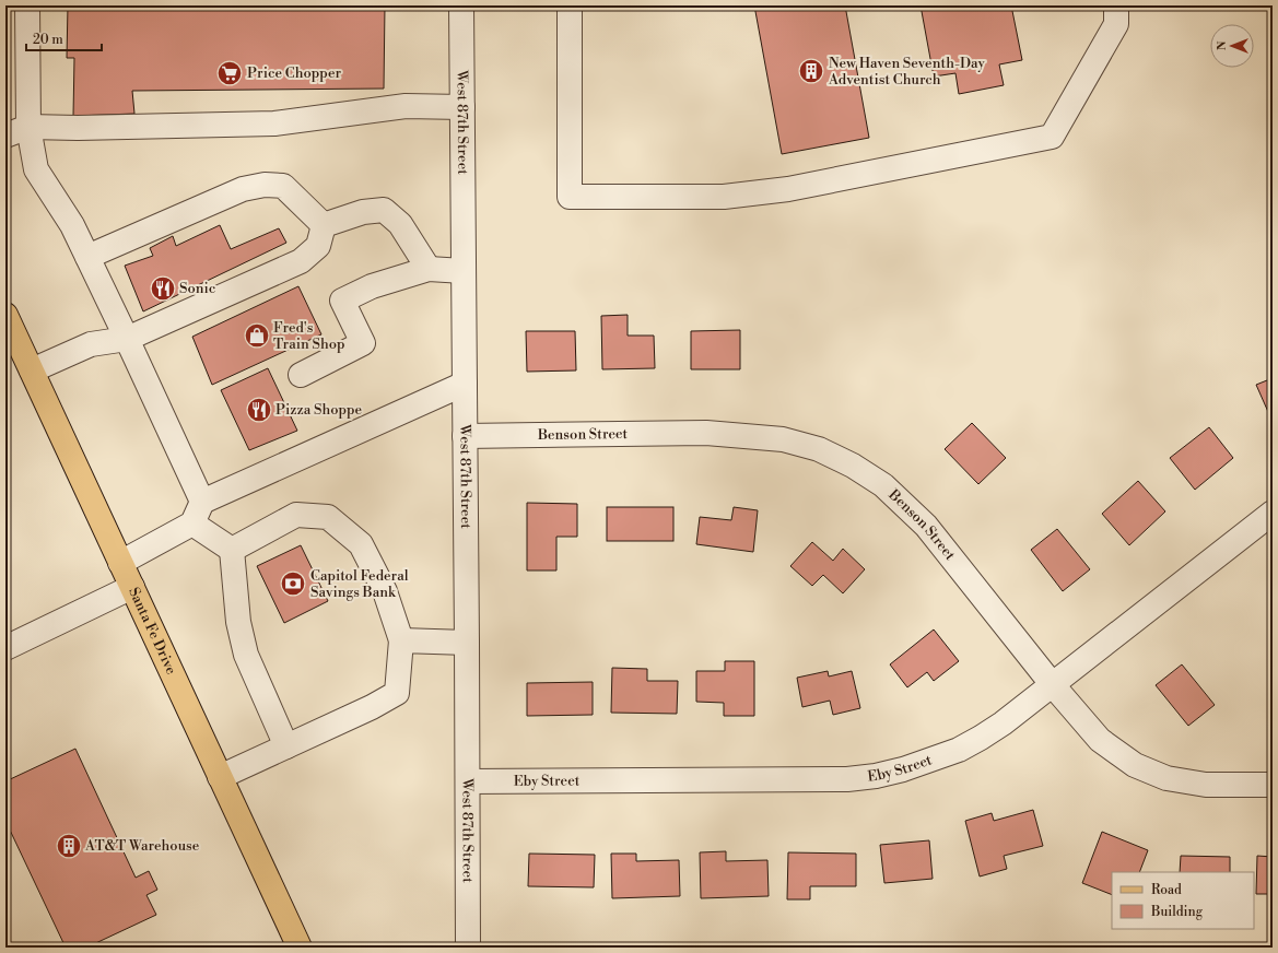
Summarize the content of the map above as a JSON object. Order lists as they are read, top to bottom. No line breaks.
{"streets":{"main road":["Santa Fe Drive"],"street":["West 87th Street","Benson Street","Eby Street"]},"crossings":[["West 87th Street","Benson Street"],["West 87th Street","Eby Street"],["Benson Street","Eby Street"]],"places":{"building":["New Haven Seventh-Day Adventist Church","AT&T Warehouse"],"supermarket":["Price Chopper"],"restaurant":["Sonic","Pizza Shoppe"],"shop":["Fred's Train Shop"],"bank":["Capitol Federal Savings Bank"]},"legend":["Road","Building"],"scale_bar":"20 m","north":"left"}
